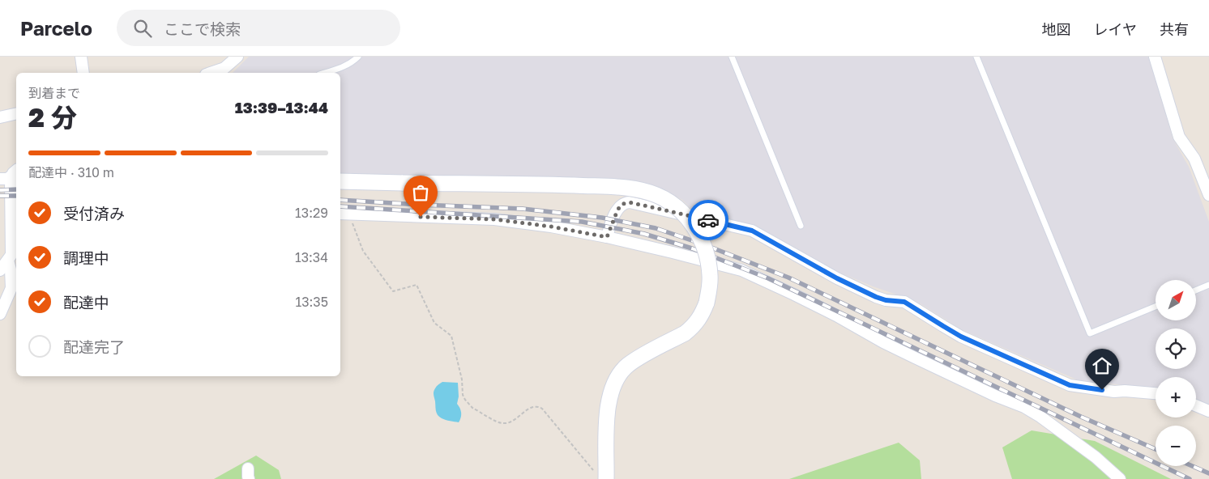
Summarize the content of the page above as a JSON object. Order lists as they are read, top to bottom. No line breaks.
{"north":"top right","page":{"header":"Parcelo","search":"ここで検索","nav":["地図","レイヤ","共有"],"heading":["2 分","到着まで","13:39–13:44"],"bar":"配達中 · 310 m","list":[["受付済み","13:29"],["調理中","13:34"],["配達中","13:35"],"配達完了"],"map_buttons":["+","−"]}}
